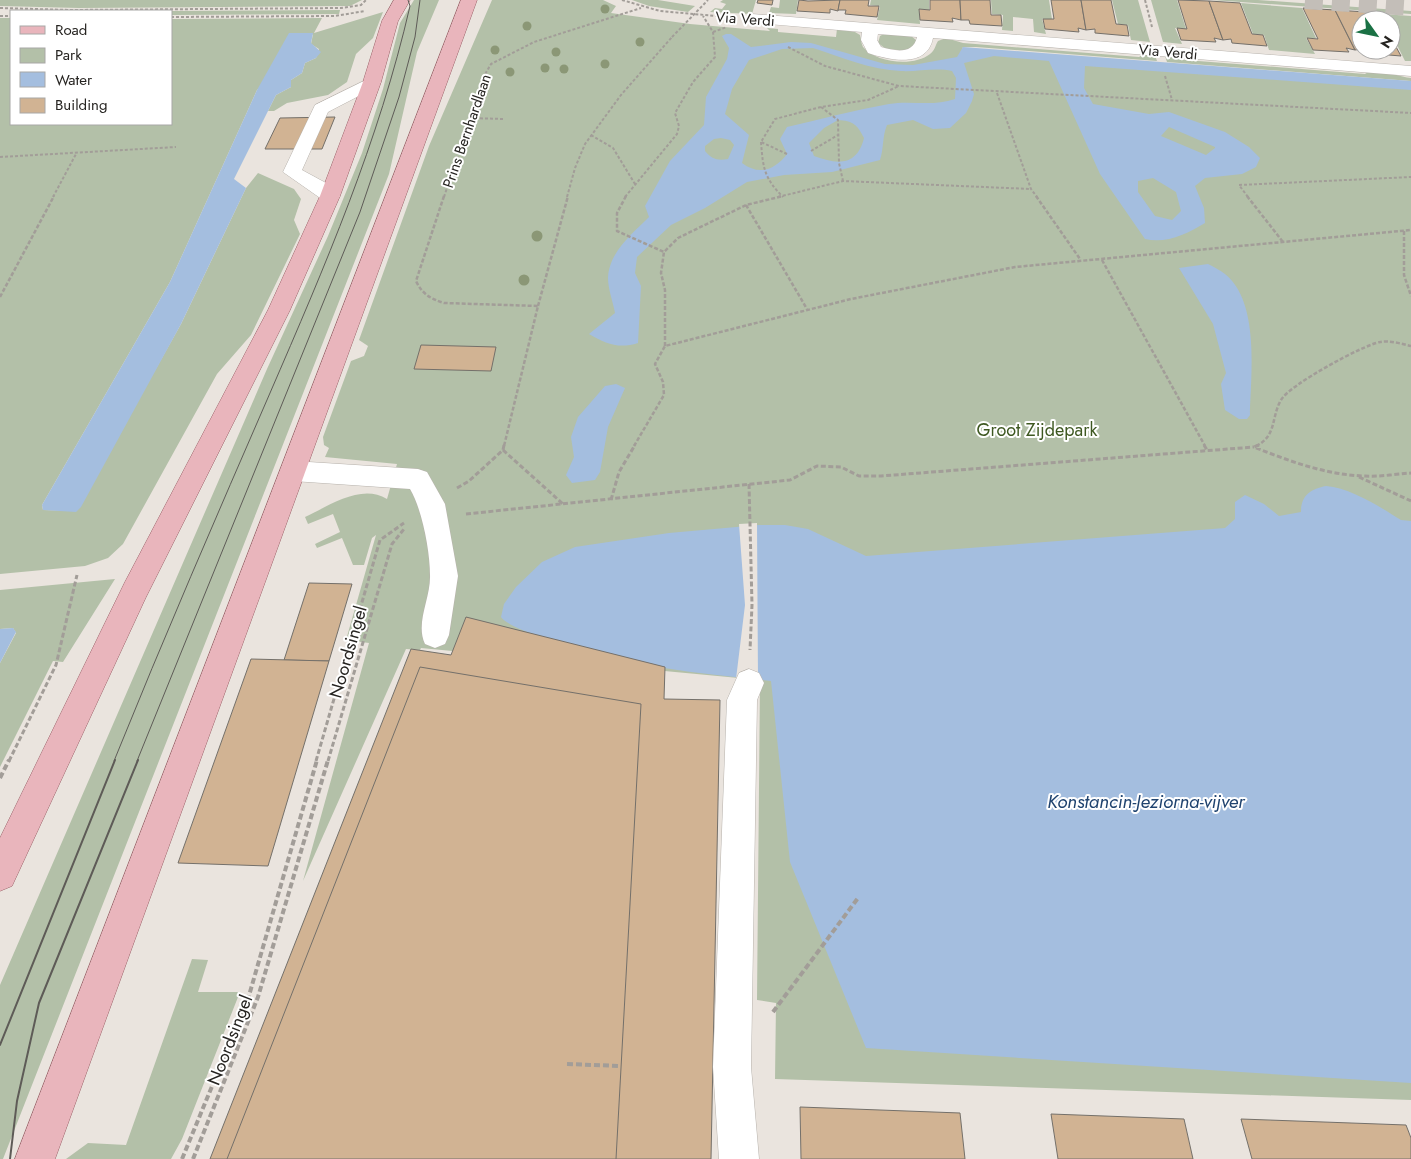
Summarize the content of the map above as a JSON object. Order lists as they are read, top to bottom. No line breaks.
{"streets":{"street":["Via Verdi"],"path":["Prins Bernhardlaan","Noordsingel"]},"crossings":[["Via Verdi","Prins Bernhardlaan"]],"water":["Konstancin-Jeziorna-vijver"],"parks":["Groot Zijdepark"],"legend":["Road","Park","Water","Building"],"north":"bottom right"}
